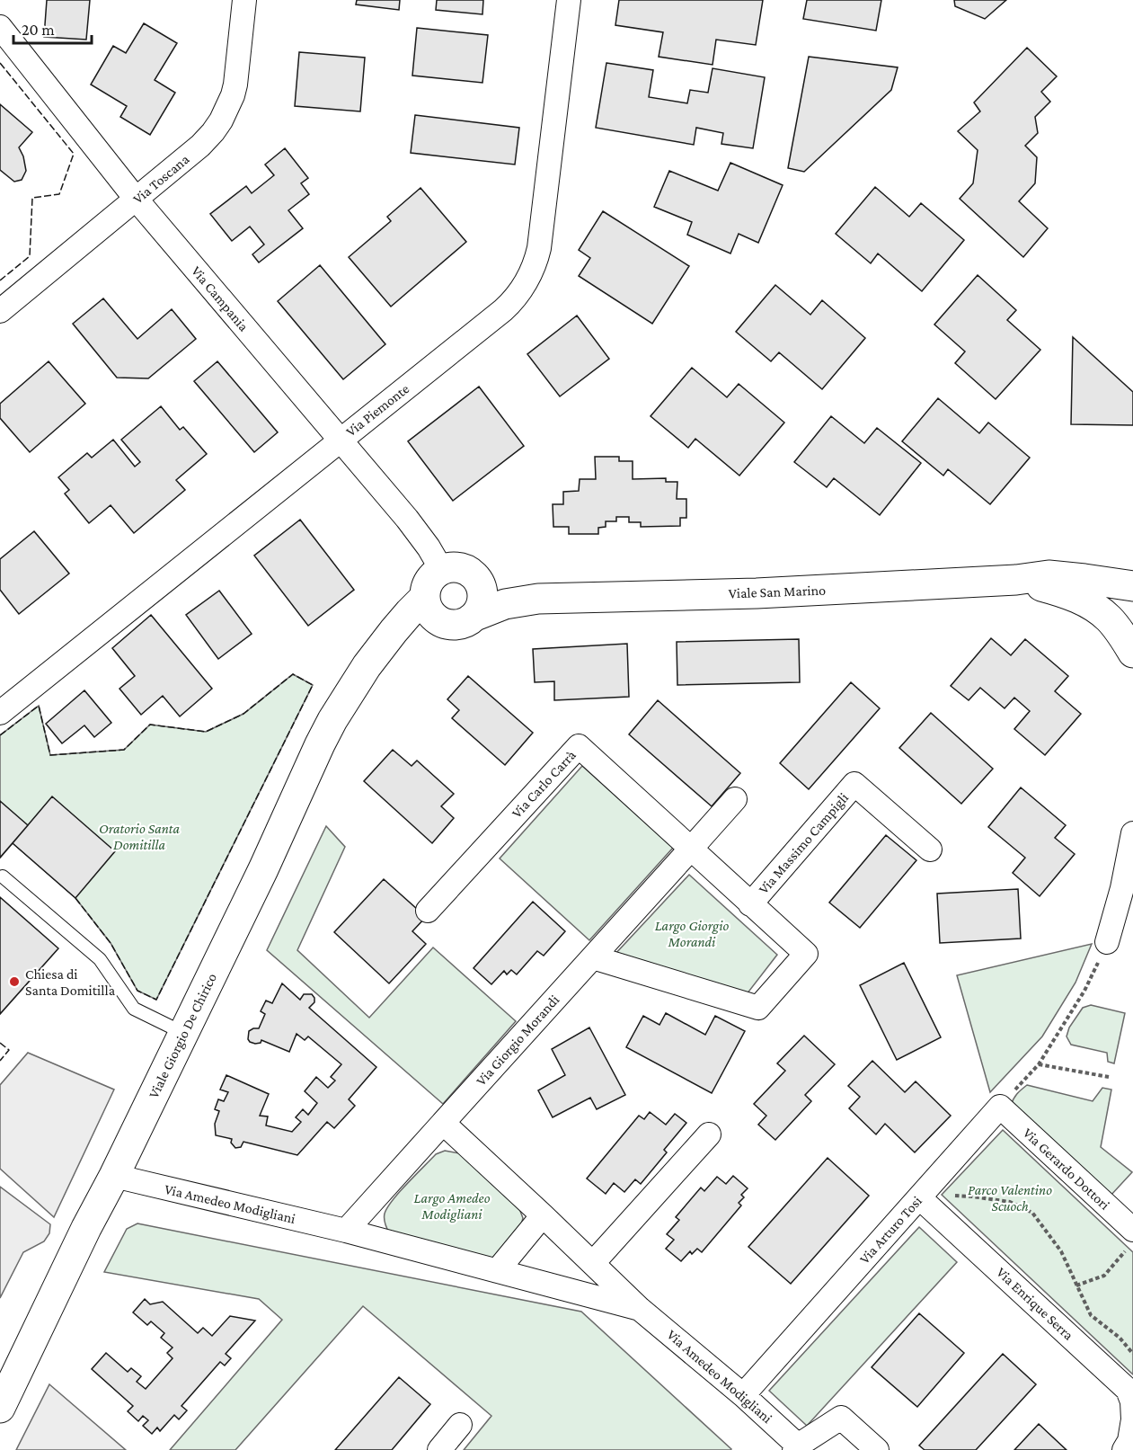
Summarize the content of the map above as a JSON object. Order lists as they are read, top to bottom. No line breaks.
{"streets":{"street":["Via Toscana","Via Campania","Via Piemonte","Viale San Marino","Via Carlo Carrà","Via Massimo Campigli","Viale Giorgio De Chirico","Via Giorgio Morandi","Via Gerardo Dottori","Via Amedeo Modigliani","Via Arturo Tosi","Via Enrique Serra"]},"crossings":[["Via Toscana","Via Campania"],["Via Campania","Via Piemonte"],["Via Campania","Viale San Marino"],["Via Campania","Viale Giorgio De Chirico"],["Viale San Marino","Viale Giorgio De Chirico"],["Viale Giorgio De Chirico","Via Amedeo Modigliani"],["Via Gerardo Dottori","Via Arturo Tosi"],["Via Amedeo Modigliani","Via Arturo Tosi"],["Via Arturo Tosi","Via Enrique Serra"]],"parks":["Oratorio Santa Domitilla","Largo Giorgio Morandi","Parco Valentino Scuoch","Largo Amedeo Modigliani"],"places":["Chiesa di Santa Domitilla"],"scale_bar":"20 m"}
